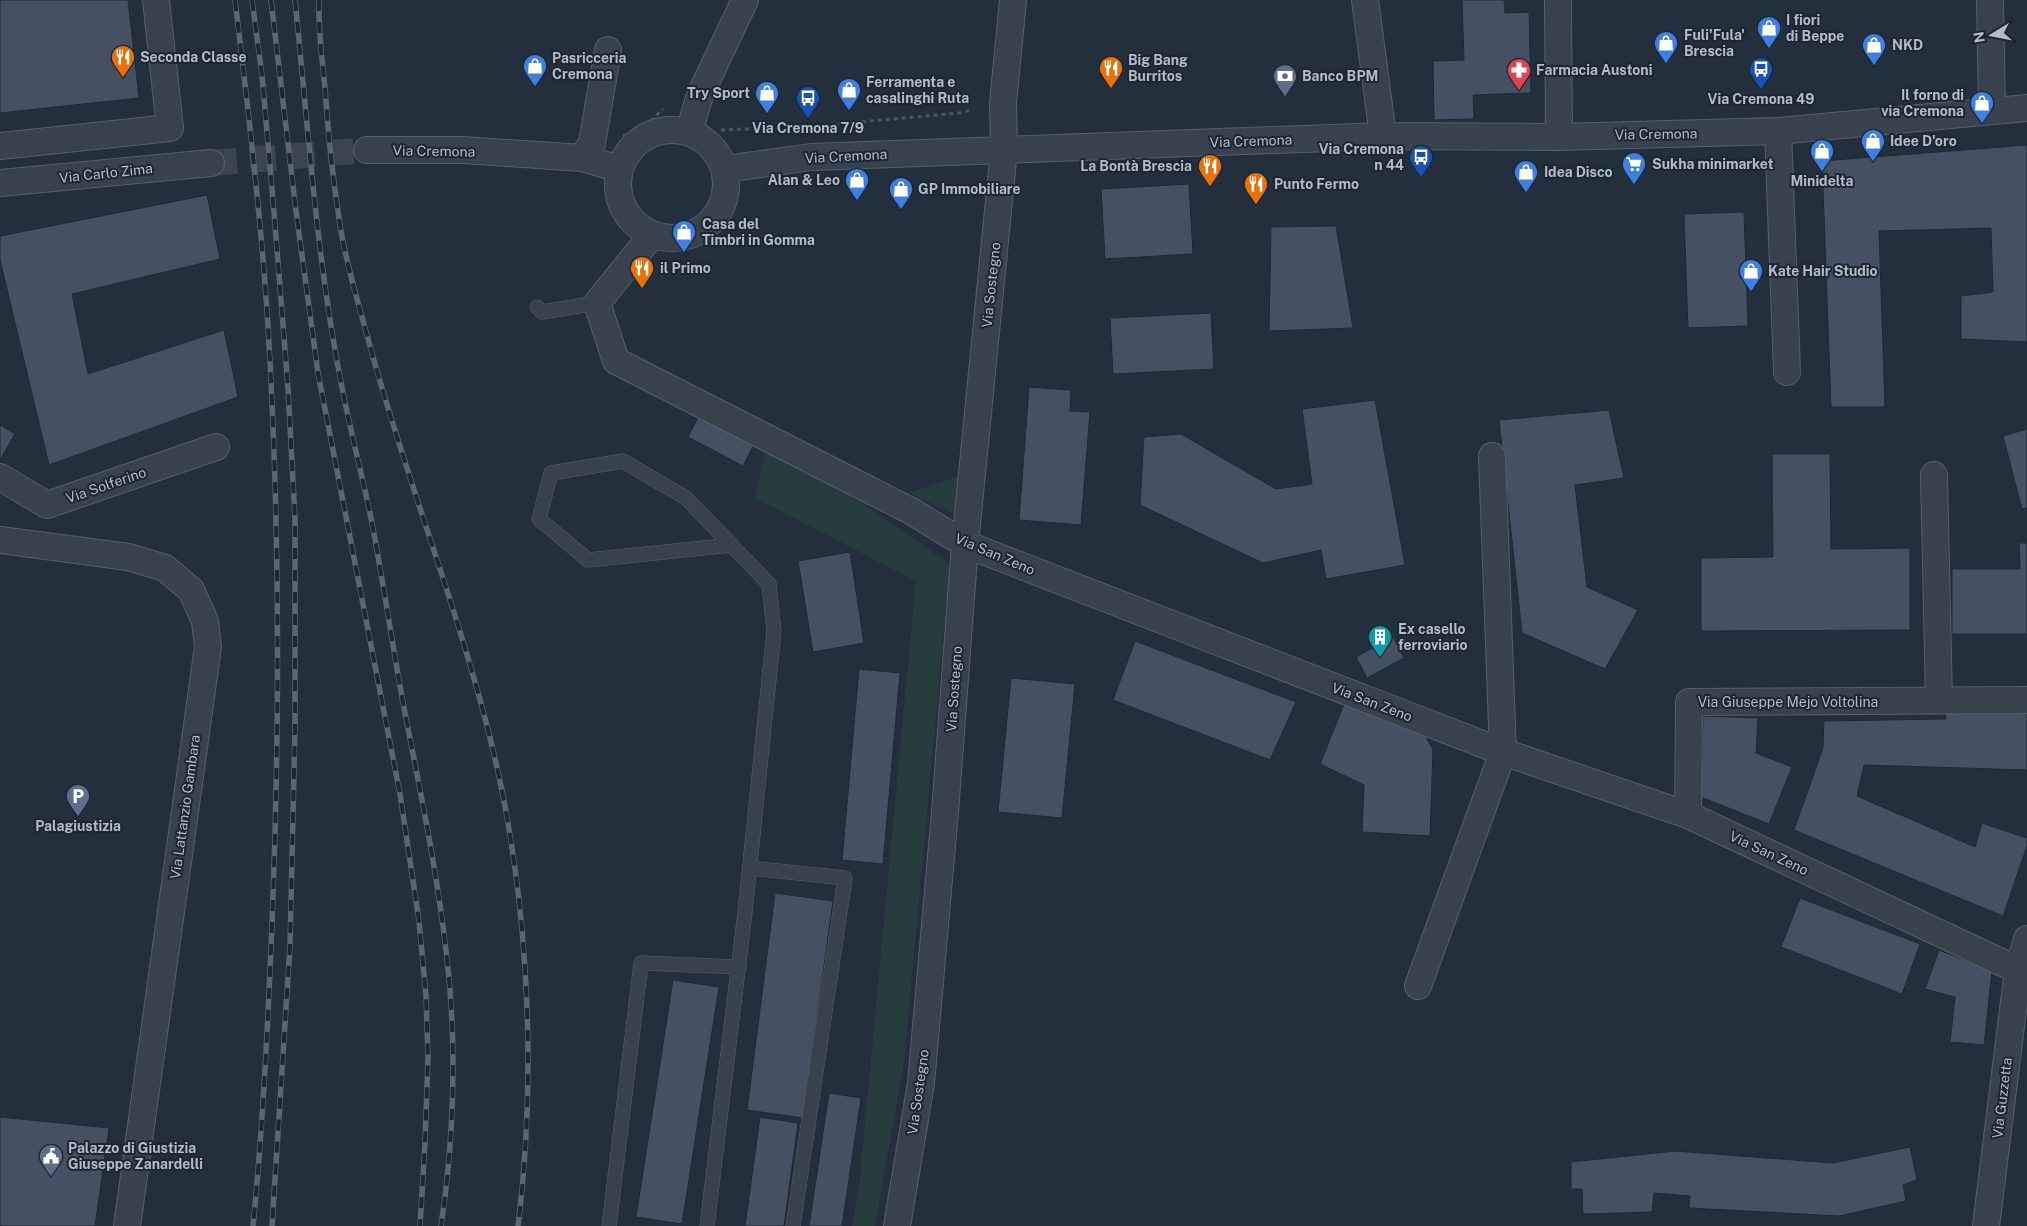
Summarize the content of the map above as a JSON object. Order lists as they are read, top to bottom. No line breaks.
{"streets":{"street":["Via Cremona","Via Carlo Zima","Via Sostegno","Via Solferino","Via San Zeno","Via Giuseppe Mejo Voltolina","Via Lattanzio Gambara","Via Guzzetta"]},"crossings":[["Via Cremona","Via Sostegno"],["Via Sostegno","Via San Zeno"],["Via San Zeno","Via Giuseppe Mejo Voltolina"],["Via San Zeno","Via Guzzetta"]],"places":{"shop":["I fiori di Beppe","Fuli'Fula' Brescia","NKD","Pasricceria Cremona","Ferramenta e casalinghi Ruta","Try Sport","Il forno di via Cremona","Idee D'oro","Minidelta","Idea Disco","Alan & Leo","GP Immobiliare","Casa del Timbri in Gomma","Kate Hair Studio"],"restaurant":["Seconda Classe","Big Bang Burritos","La Bontà Brescia","Punto Fermo","il Primo"],"bus stop":["Via Cremona 49","Via Cremona 7/9","Via Cremona n 44"],"pharmacy":["Farmacia Austoni"],"bank":["Banco BPM"],"supermarket":["Sukha minimarket"],"building":["Ex casello ferroviario"],"parking":["Palagiustizia"],"public building":["Palazzo di Giustizia Giuseppe Zanardelli"]},"north":"left"}
